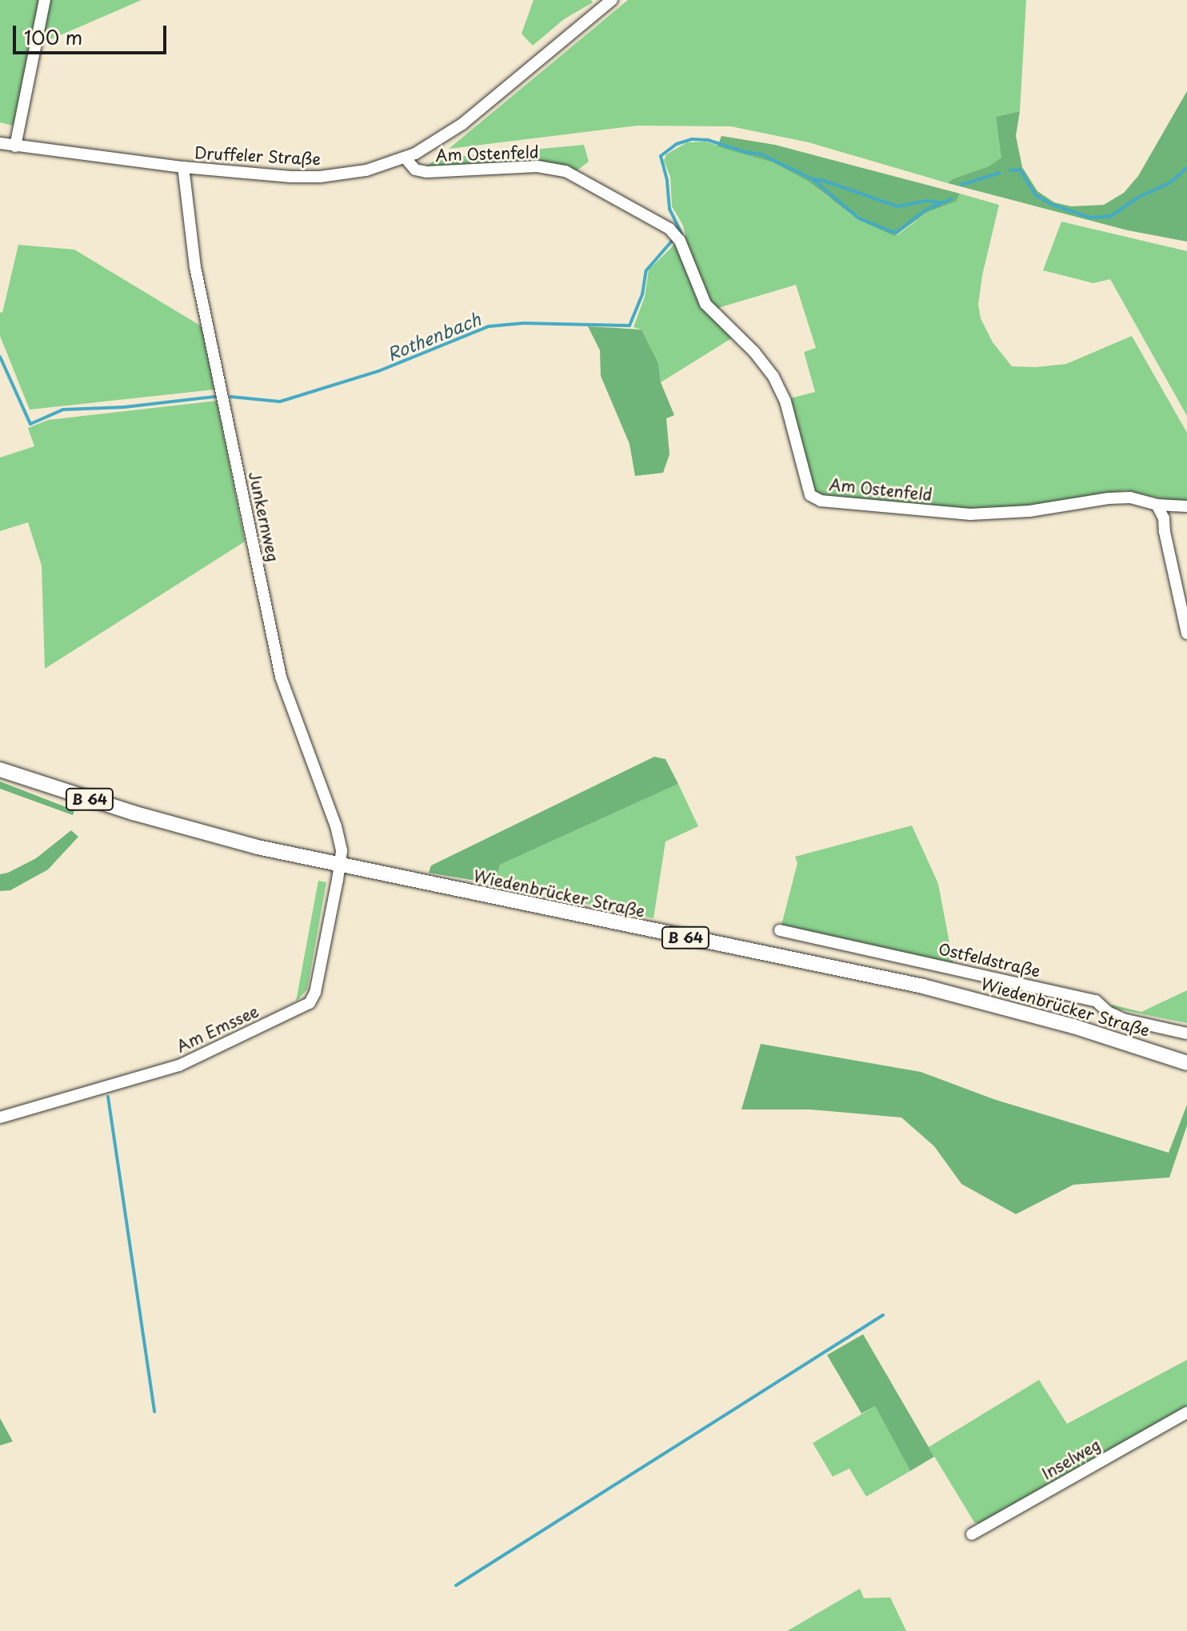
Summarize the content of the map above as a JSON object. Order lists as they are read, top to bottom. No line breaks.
{"streets":{"main road":["B 64","Wiedenbrücker Straße"],"street":["Am Ostenfeld","Druffeler Straße","Junkernweg","Ostfeldstraße","Am Emssee","Inselweg"]},"crossings":[["Am Ostenfeld","Druffeler Straße"],["Druffeler Straße","Junkernweg"],["Junkernweg","Wiedenbrücker Straße"],["Junkernweg","Am Emssee"],["Wiedenbrücker Straße","Am Emssee"]],"water":["Rothenbach"],"scale_bar":"100 m"}
